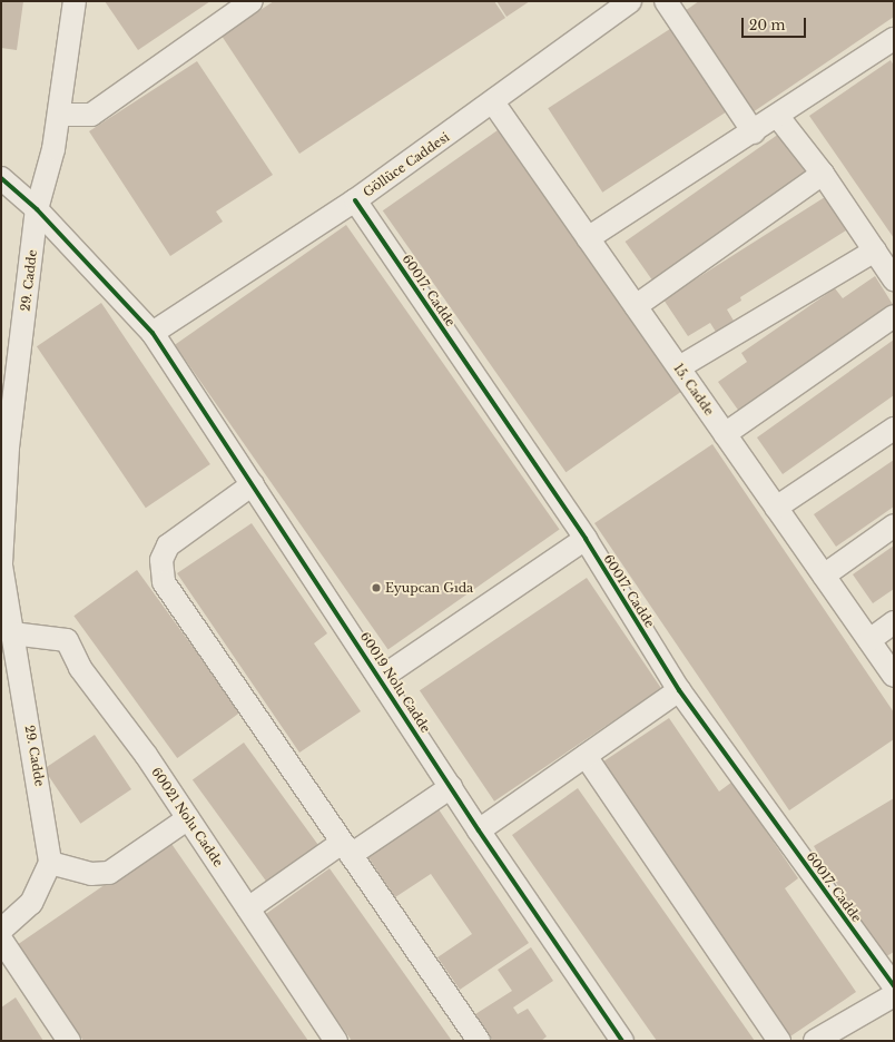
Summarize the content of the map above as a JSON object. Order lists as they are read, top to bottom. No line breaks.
{"streets":{"street":["Göllüce Caddesi","29. Cadde","60017. Cadde","15. Cadde","60019 Nolu Cadde","60021 Nolu Cadde"]},"crossings":[["Göllüce Caddesi","60017. Cadde"],["Göllüce Caddesi","15. Cadde"],["Göllüce Caddesi","60019 Nolu Cadde"],["29. Cadde","60019 Nolu Cadde"],["29. Cadde","60021 Nolu Cadde"]],"places":["Eyupcan Gıda"],"scale_bar":"20 m"}
